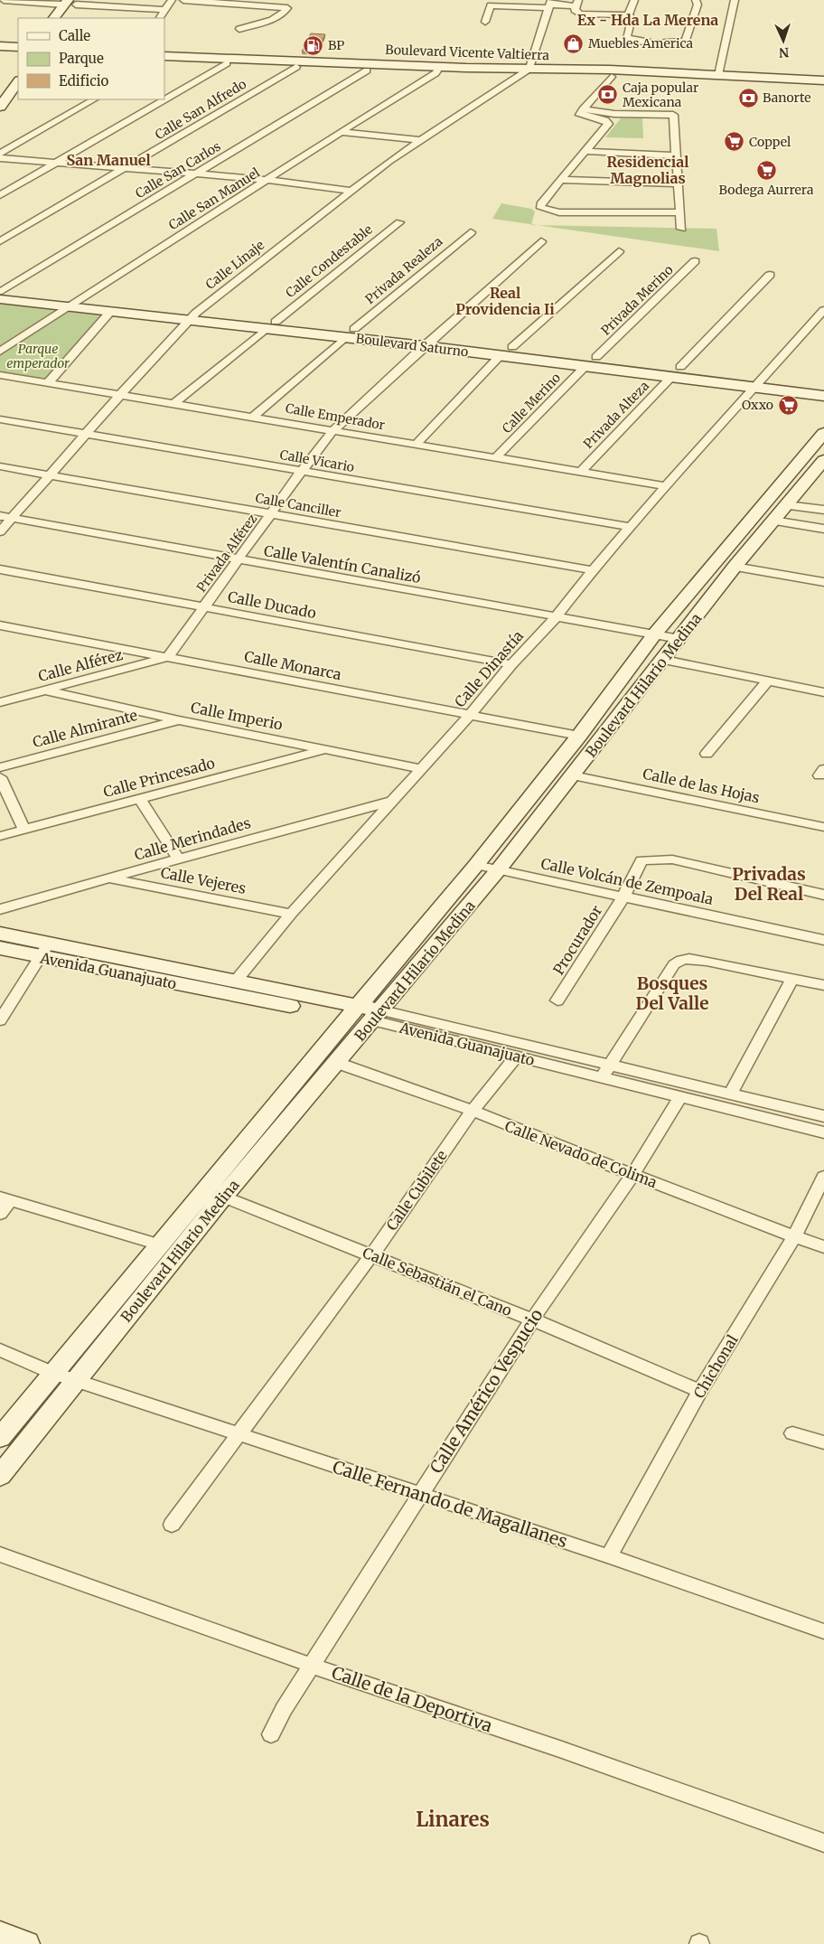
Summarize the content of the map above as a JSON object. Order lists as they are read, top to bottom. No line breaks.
{"streets":{"main road":["Boulevard Vicente Valtierra","Boulevard Saturno","Boulevard Hilario Medina","Avenida Guanajuato"],"street":["Calle San Alfredo","Calle San Carlos","Calle San Manuel","Calle Condestable","Calle Linaje","Privada Realeza","Privada Merino","Calle Merino","Privada Alteza","Calle Emperador","Calle Vicario","Calle Canciller","Privada Alférez","Calle Valentín Canalizó","Calle Ducado","Calle Alférez","Calle Monarca","Calle Dinastía","Calle Imperio","Calle Almirante","Calle Princesado","Calle de las Hojas","Calle Merindades","Calle Vejeres","Calle Volcán de Zempoala","Procurador","Calle Nevado de Colima","Calle Cubilete","Calle Sebastián el Cano","Chichonal","Calle Américo Vespucio","Calle Fernando de Magallanes","Calle de la Deportiva"]},"crossings":[["Boulevard Vicente Valtierra","Calle San Alfredo"],["Boulevard Vicente Valtierra","Calle San Carlos"],["Boulevard Vicente Valtierra","Calle San Manuel"],["Boulevard Vicente Valtierra","Calle Linaje"],["Calle San Carlos","Boulevard Saturno"],["Calle San Manuel","Boulevard Saturno"],["Calle Condestable","Boulevard Saturno"],["Calle Condestable","Calle Emperador"],["Calle Linaje","Boulevard Saturno"],["Calle Linaje","Calle Emperador"],["Calle Linaje","Calle Vicario"],["Calle Linaje","Calle Canciller"],["Calle Linaje","Calle Valentín Canalizó"],["Privada Realeza","Boulevard Saturno"],["Privada Realeza","Calle Emperador"],["Privada Merino","Boulevard Saturno"],["Boulevard Saturno","Calle Merino"],["Boulevard Saturno","Privada Alteza"],["Boulevard Saturno","Privada Alférez"],["Boulevard Saturno","Calle Dinastía"],["Calle Merino","Calle Emperador"],["Privada Alteza","Calle Emperador"],["Calle Emperador","Privada Alférez"],["Calle Emperador","Calle Dinastía"],["Calle Vicario","Privada Alférez"],["Calle Vicario","Calle Dinastía"],["Calle Canciller","Privada Alférez"],["Calle Canciller","Calle Dinastía"],["Privada Alférez","Calle Valentín Canalizó"],["Privada Alférez","Calle Ducado"],["Privada Alférez","Calle Alférez"],["Privada Alférez","Calle Monarca"],["Calle Valentín Canalizó","Calle Dinastía"],["Calle Valentín Canalizó","Boulevard Hilario Medina"],["Calle Ducado","Calle Dinastía"],["Calle Alférez","Calle Monarca"],["Calle Alférez","Calle Imperio"],["Calle Monarca","Calle Dinastía"],["Calle Monarca","Boulevard Hilario Medina"],["Calle Dinastía","Calle Imperio"],["Calle Dinastía","Calle Merindades"],["Calle Dinastía","Calle Vejeres"],["Calle Dinastía","Avenida Guanajuato"],["Boulevard Hilario Medina","Calle de las Hojas"],["Boulevard Hilario Medina","Calle Volcán de Zempoala"],["Boulevard Hilario Medina","Avenida Guanajuato"],["Boulevard Hilario Medina","Calle Nevado de Colima"],["Boulevard Hilario Medina","Calle Sebastián el Cano"],["Boulevard Hilario Medina","Calle Fernando de Magallanes"],["Calle Imperio","Calle Almirante"],["Calle Imperio","Calle Princesado"],["Calle Merindades","Calle Vejeres"],["Calle Volcán de Zempoala","Procurador"],["Avenida Guanajuato","Calle Cubilete"],["Avenida Guanajuato","Calle Américo Vespucio"],["Calle Nevado de Colima","Calle Cubilete"],["Calle Nevado de Colima","Chichonal"],["Calle Nevado de Colima","Calle Américo Vespucio"],["Calle Cubilete","Calle Sebastián el Cano"],["Calle Cubilete","Calle Fernando de Magallanes"],["Calle Sebastián el Cano","Chichonal"],["Calle Sebastián el Cano","Calle Américo Vespucio"],["Chichonal","Calle Fernando de Magallanes"],["Calle Américo Vespucio","Calle Fernando de Magallanes"],["Calle Américo Vespucio","Calle de la Deportiva"]],"districts":["Ex - Hda La Merena","San Manuel","Residencial Magnolias","Real Providencia Ii","Privadas Del Real","Bosques Del Valle","Linares"],"parks":["Parque emperador"],"places":{"shop":["Muebles America"],"fuel station":["BP"],"bank":["Caja popular Mexicana","Banorte"],"supermarket":["Coppel","Bodega Aurrera","Oxxo"]},"legend":["Calle","Parque","Edificio"],"north":"bottom"}
